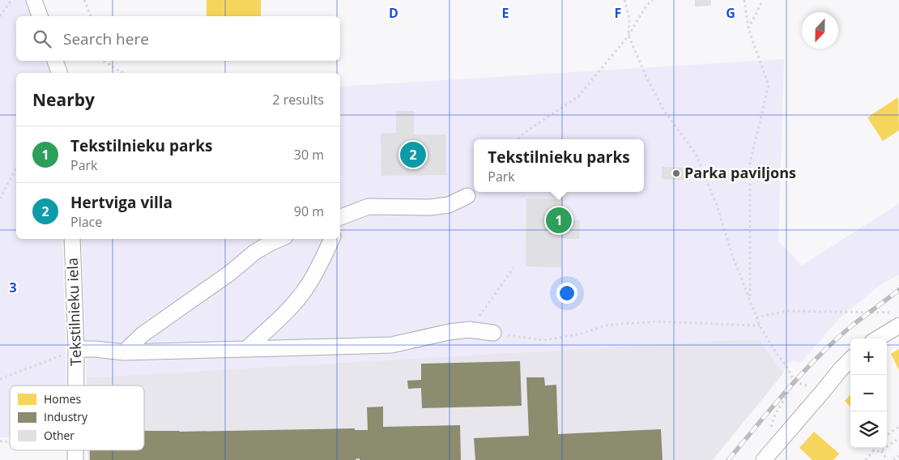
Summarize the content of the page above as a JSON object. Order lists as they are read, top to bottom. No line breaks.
{"streets":{"street":["Tekstilnieku iela"]},"places":["Parka paviljons"],"legend":["Homes","Industry","Other"],"north":"bottom","page":{"search":"Search here","heading":["Nearby","2 results"],"list":[{"mark":"1","name":"Tekstilnieku parks","note":"Park","value":"30 m"},{"mark":"2","name":"Hertviga villa","note":"Place","value":"90 m"}],"popup":["Tekstilnieku parks","Park"],"pins":["2","1"],"map_buttons":["+","−"]},"grid":{"columns":["D","E","F","G"],"rows":["3"]}}
